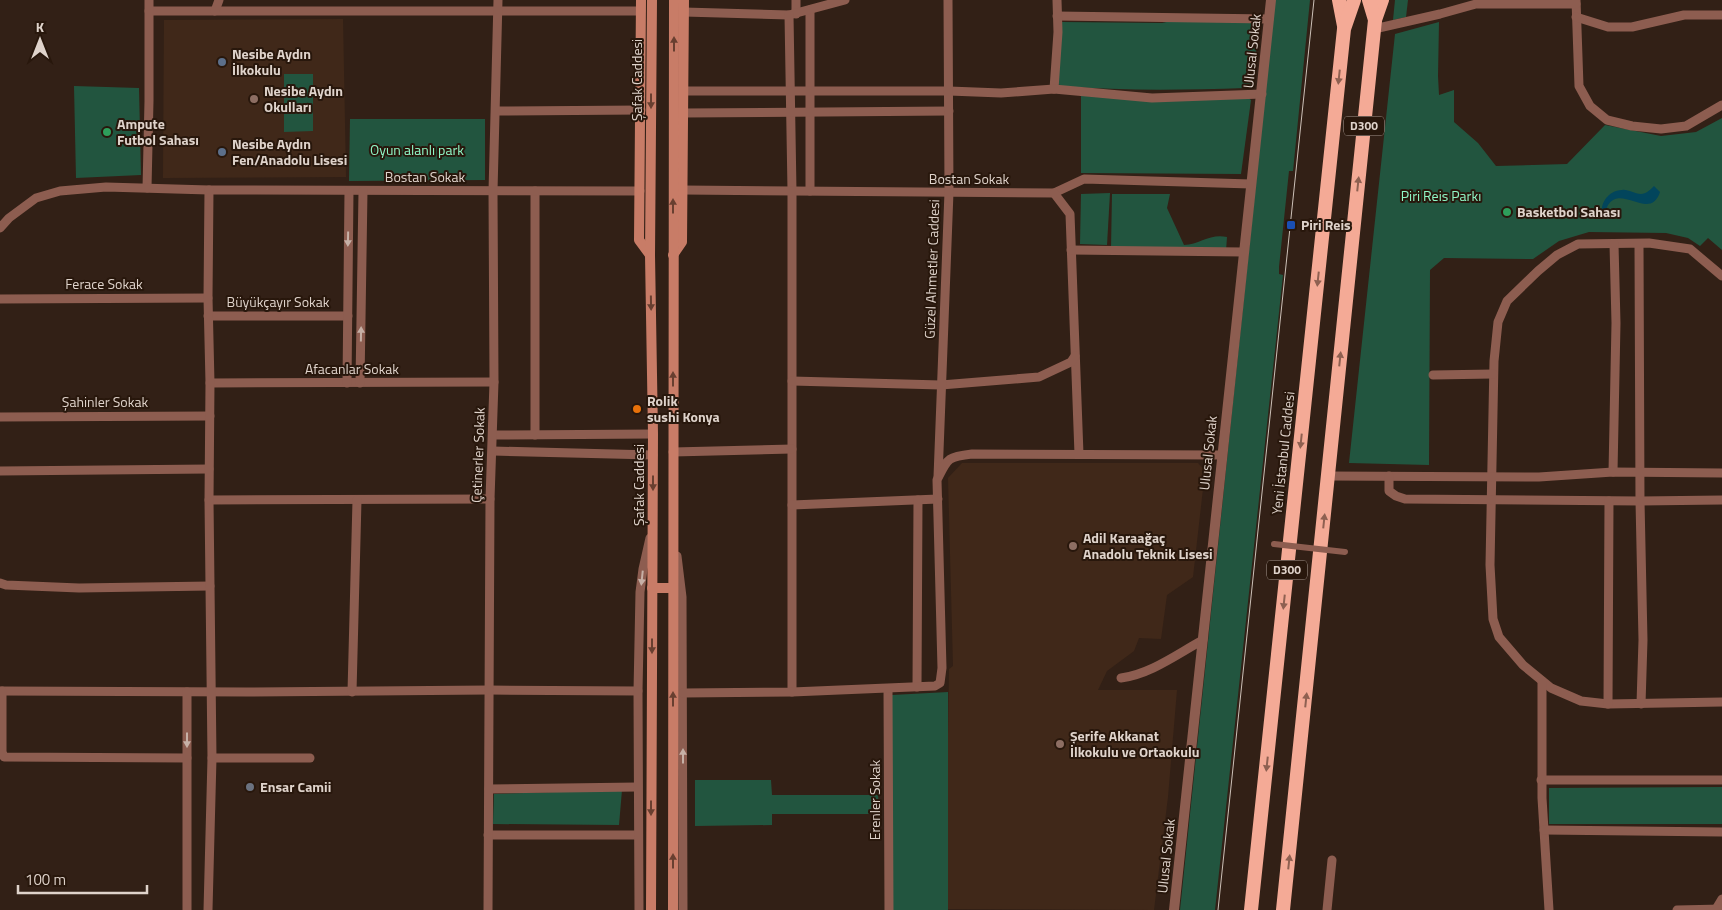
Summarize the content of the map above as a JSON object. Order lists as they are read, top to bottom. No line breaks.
{"streets":{"highway":["D300","Yeni İstanbul Caddesi"],"main road":["Şafak Caddesi"],"street":["Ulusal Sokak","Bostan Sokak","Güzel Ahmetler Caddesi","Ferace Sokak","Büyükçayır Sokak","Afacanlar Sokak","Şahinler Sokak","Çetinerler Sokak","Erenler Sokak"]},"crossings":[["Ulusal Sokak","Bostan Sokak"],["D300","Yeni İstanbul Caddesi"],["Bostan Sokak","Güzel Ahmetler Caddesi"],["Bostan Sokak","Çetinerler Sokak"],["Afacanlar Sokak","Çetinerler Sokak"]],"parks":["Oyun alanlı park","Piri Reis Parkı"],"places":{"other":["Nesibe Aydın İlkokulu","Nesibe Aydın Okulları","Ampute Futbol Sahası","Nesibe Aydın Fen/Anadolu Lisesi","Basketbol Sahası","Rolik sushi Konya","Adil Karaağaç Anadolu Teknik Lisesi","Şerife Akkanat İlkokulu ve Ortaokulu","Ensar Camii"],"transit":["Piri Reis"]},"scale_bar":"100 m","north":"top"}
